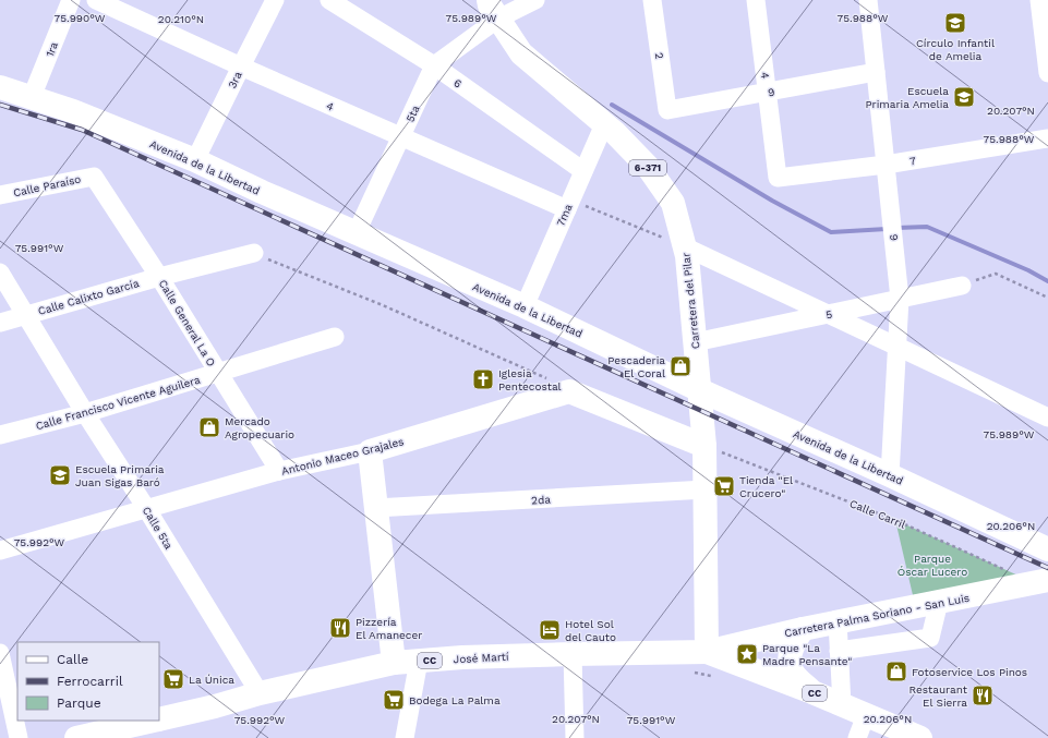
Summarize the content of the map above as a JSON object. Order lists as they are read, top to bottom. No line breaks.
{"streets":{"main road":["Avenida de la Libertad","6-371","Carretera del Pilar","Antonio Maceo Grajales","Carretera Palma Soriano - San Luis","José Martí","CC"],"street":["1ra","2","4","3ra","6","9","5ta","7","Calle Paraíso","7ma","Calle Calixto García","5","Calle General La O","Calle Francisco Vicente Aguilera","2da","Calle 5ta"],"path":["Calle Carril"]},"crossings":[["1ra","Avenida de la Libertad"],["2","9"],["4","3ra"],["4","9"],["4","5ta"],["4","7"],["4","7ma"],["3ra","Avenida de la Libertad"],["6","9"],["6","5ta"],["6","7"],["6","Avenida de la Libertad"],["6","7ma"],["6","5"],["5ta","Avenida de la Libertad"],["5ta","Carretera del Pilar"],["Avenida de la Libertad","7ma"],["Avenida de la Libertad","Carretera del Pilar"],["Calle Paraíso","Calle General La O"],["7ma","Carretera del Pilar"],["Calle Calixto García","Calle General La O"],["Calle Calixto García","Calle 5ta"],["Carretera del Pilar","5"],["Carretera del Pilar","2da"],["Carretera del Pilar","Calle Carril"],["Carretera del Pilar","Carretera Palma Soriano - San Luis"],["Carretera del Pilar","José Martí"],["Carretera del Pilar","CC"],["Calle General La O","Calle Francisco Vicente Aguilera"],["Calle General La O","Antonio Maceo Grajales"],["Calle Francisco Vicente Aguilera","Calle 5ta"],["Antonio Maceo Grajales","Calle 5ta"],["Calle 5ta","José Martí"],["Carretera Palma Soriano - San Luis","José Martí"],["Carretera Palma Soriano - San Luis","CC"],["José Martí","CC"]],"parks":["Parque Óscar Lucero"],"places":{"school or university":["Círculo Infantil de Amelia","Escuela Primaria Amelia","Escuela Primaria Juan Sigas Baró"],"shop":["Pescaderia El Coral","Mercado Agropecuario","Fotoservice Los Pinos"],"church":["Iglesia Pentecostal"],"supermarket":["Tienda \"El Crucero\"","La Única","Bodega La Palma"],"restaurant":["Pizzería El Amanecer","Restaurant El Sierra"],"hotel":["Hotel Sol del Cauto"],"place":["Parque \"La Madre Pensante\""]},"legend":["Calle","Ferrocarril","Parque"],"coordinates":["75.990°W","75.989°W","75.988°W","20.210°N","20.207°N","75.991°W","20.206°N","75.992°W"]}
